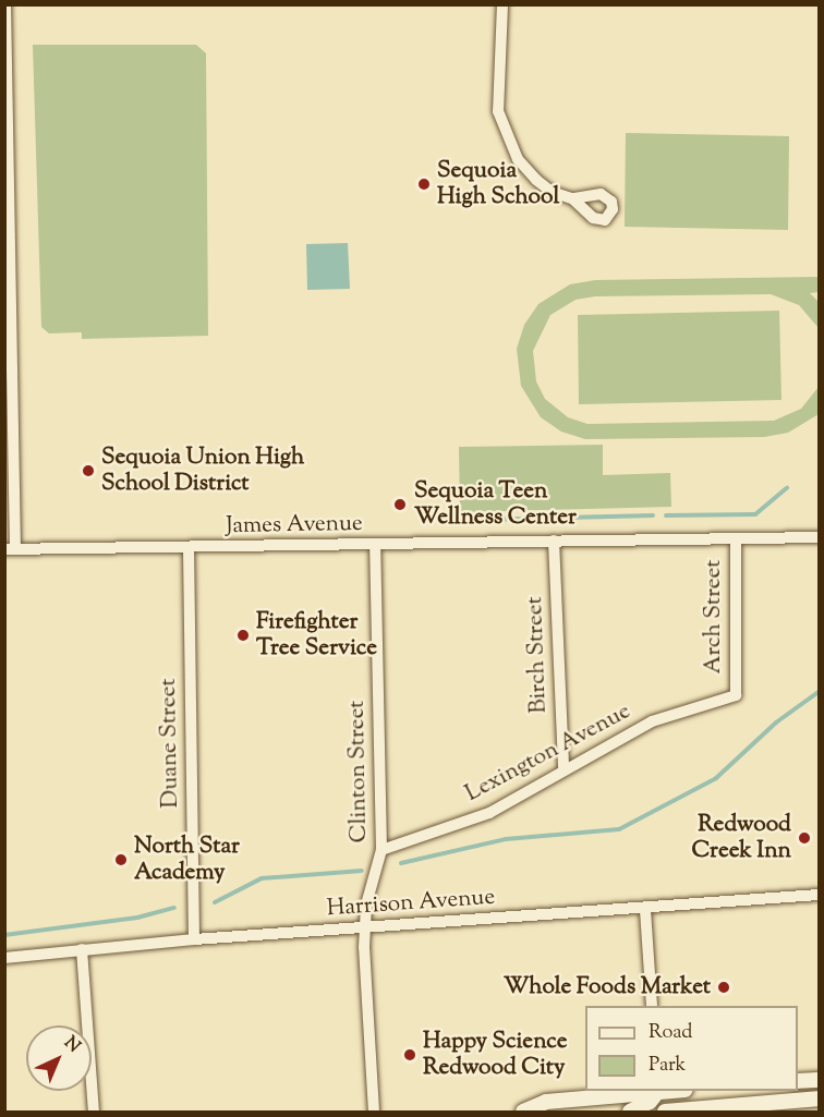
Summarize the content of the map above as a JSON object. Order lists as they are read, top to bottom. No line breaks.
{"streets":{"street":["James Avenue","Arch Street","Birch Street","Duane Street","Lexington Avenue","Clinton Street","Harrison Avenue"]},"crossings":[["James Avenue","Arch Street"],["James Avenue","Birch Street"],["James Avenue","Duane Street"],["James Avenue","Clinton Street"],["Arch Street","Lexington Avenue"],["Birch Street","Lexington Avenue"],["Duane Street","Harrison Avenue"],["Lexington Avenue","Clinton Street"],["Clinton Street","Harrison Avenue"]],"places":["Sequoia High School","Sequoia Union High School District","Sequoia Teen Wellness Center","Firefighter Tree Service","Redwood Creek Inn","North Star Academy","Whole Foods Market","Happy Science Redwood City"],"legend":["Road","Park"],"north":"top right"}
